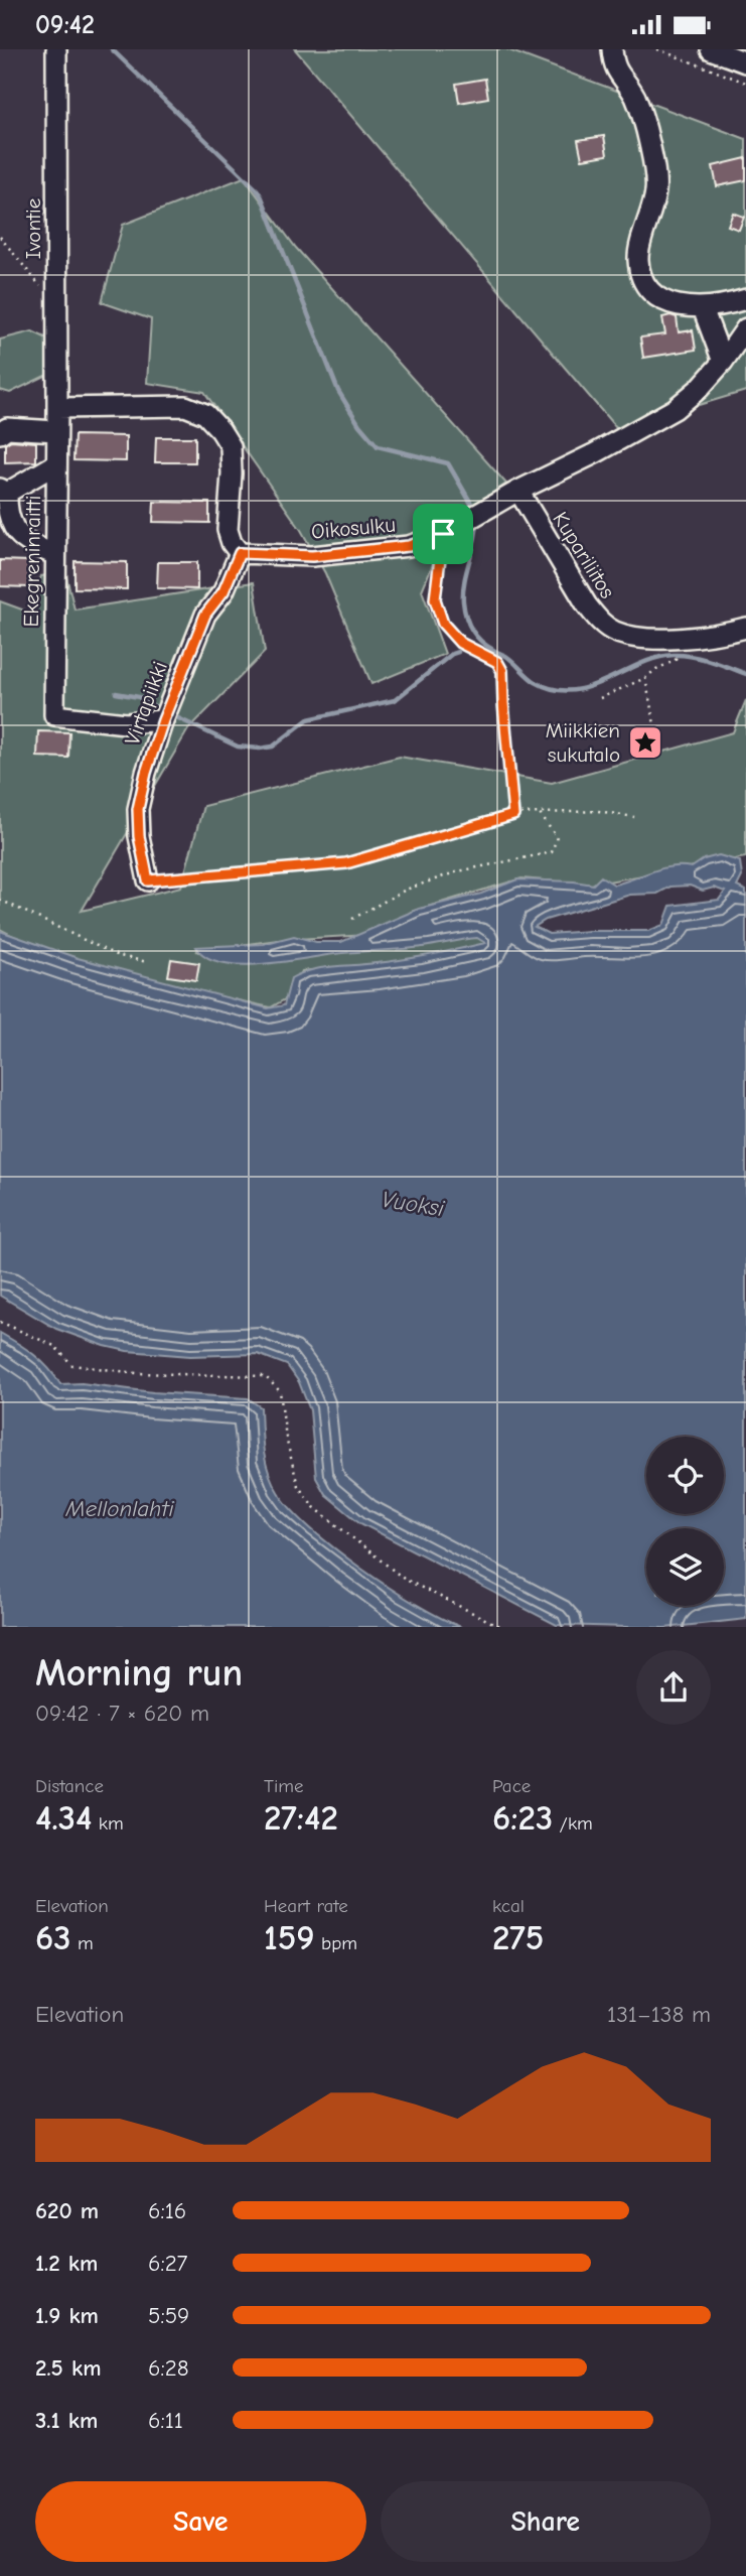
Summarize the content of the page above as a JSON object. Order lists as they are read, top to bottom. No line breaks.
{"streets":{"street":["Ivontie","Oikosulku","Kupariliitos","Ekegreninraitti","Virtapiikki"]},"crossings":[["Ivontie","Ekegreninraitti"],["Oikosulku","Kupariliitos"],["Oikosulku","Virtapiikki"],["Ekegreninraitti","Virtapiikki"]],"water":["Vuoksi","Mellonlahti"],"places":{"place":["Miikkien sukutalo"]},"page":{"status":"09:42","heading":["Morning run","09:42 · 7 × 620 m"],"stats":[["Distance","4.34 km"],["Time","27:42"],["Pace","6:23 /km"],["Elevation","63 m"],["Heart rate","159 bpm"],["kcal","275"]],"chart":["Elevation","131–138 m"],"list":[{"name":"620 m","note":"6:16"},{"name":"1.2 km","note":"6:27"},{"name":"1.9 km","note":"5:59"},{"name":"2.5 km","note":"6:28"},{"name":"3.1 km","note":"6:11"}],"buttons":["Save","Share"]}}
